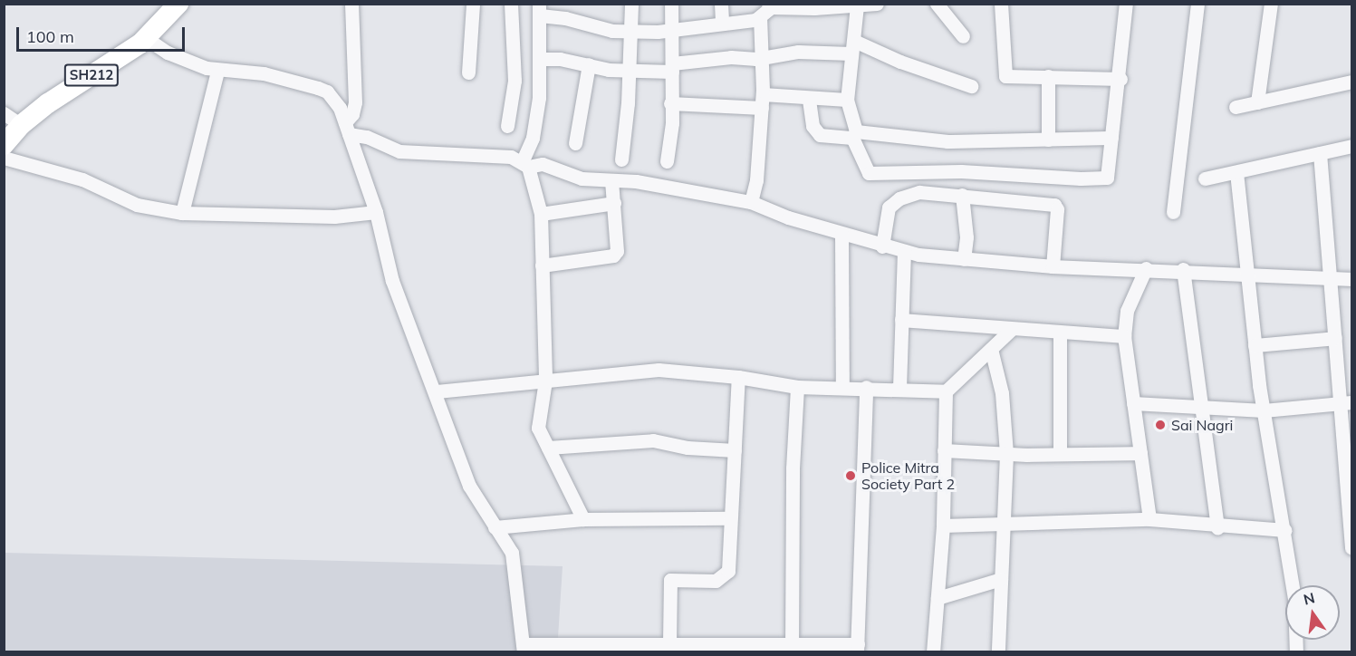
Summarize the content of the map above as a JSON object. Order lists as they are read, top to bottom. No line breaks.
{"streets":{"main road":["SH212"]},"places":["Sai Nagri","Police Mitra Society Part 2"],"scale_bar":"100 m","north":"top"}
